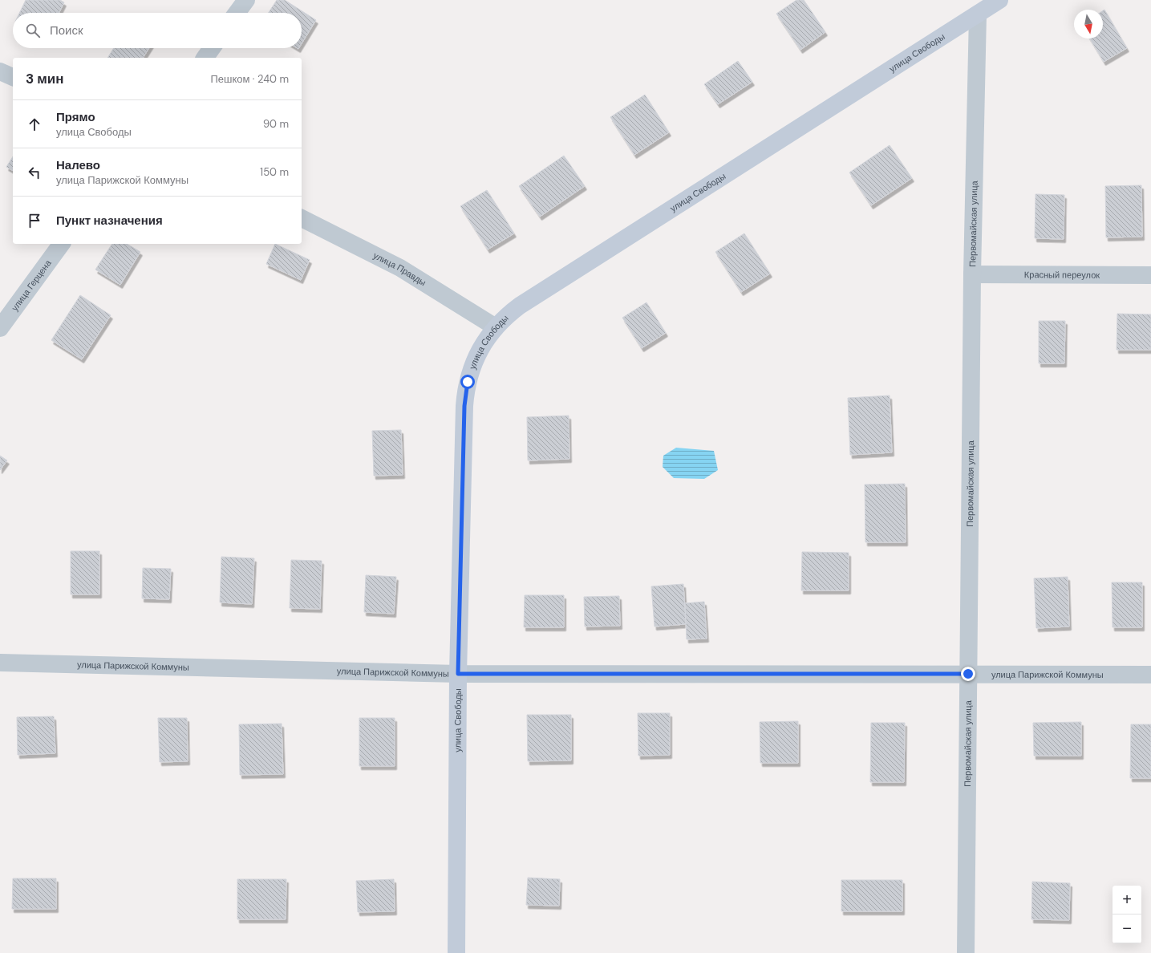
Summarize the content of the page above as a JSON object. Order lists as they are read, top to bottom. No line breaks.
{"streets":{"main road":["улица Свободы"],"street":["Первомайская улица","улица Правды","Красный переулок","улица Герцена","улица Парижской Коммуны"]},"crossings":[["улица Свободы","Первомайская улица"],["улица Свободы","улица Правды"],["улица Свободы","улица Парижской Коммуны"],["Первомайская улица","Красный переулок"],["Первомайская улица","улица Парижской Коммуны"]],"north":"bottom","page":{"search":"Поиск","heading":["3 мин","Пешком · 240 m"],"list":[["Прямо","улица Свободы","90 m"],["Налево","улица Парижской Коммуны","150 m"],"Пункт назначения"],"map_buttons":["+","−"]}}
